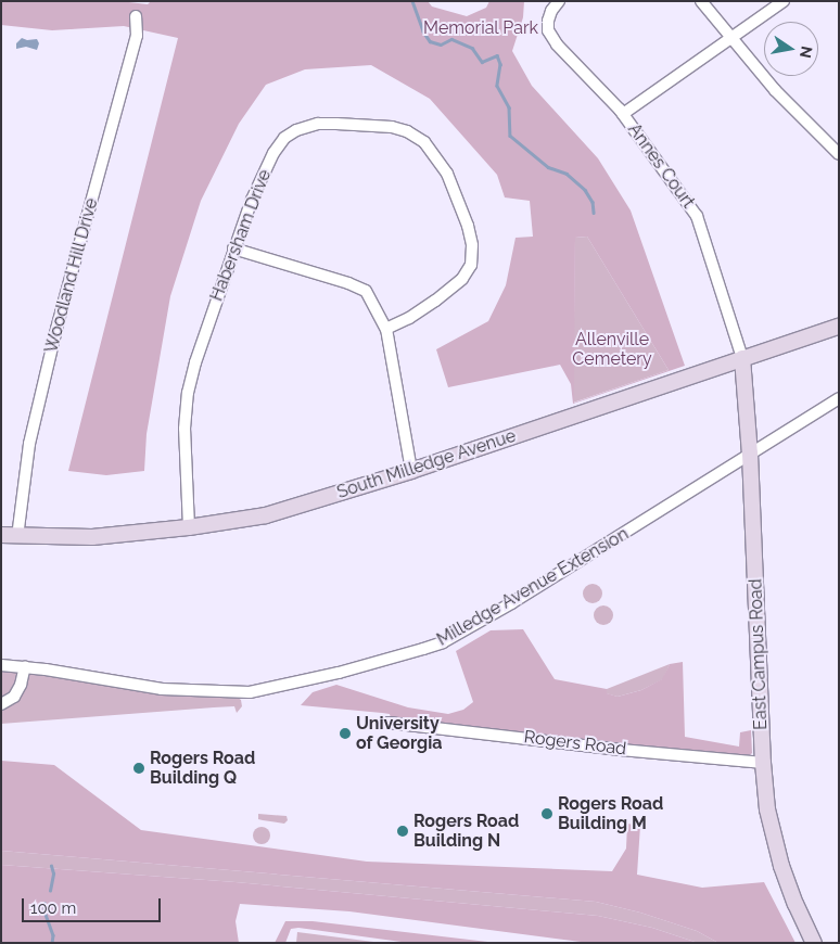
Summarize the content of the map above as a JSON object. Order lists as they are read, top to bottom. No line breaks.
{"streets":{"main road":["South Milledge Avenue","East Campus Road"],"street":["Annes Court","Habersham Drive","Woodland Hill Drive","Milledge Avenue Extension","Rogers Road"]},"crossings":[["Annes Court","South Milledge Avenue"],["Annes Court","East Campus Road"],["Habersham Drive","South Milledge Avenue"],["Woodland Hill Drive","South Milledge Avenue"],["South Milledge Avenue","East Campus Road"],["Milledge Avenue Extension","East Campus Road"],["East Campus Road","Rogers Road"]],"parks":["Memorial Park","Allenville Cemetery"],"places":["University of Georgia","Rogers Road Building Q","Rogers Road Building M","Rogers Road Building N"],"scale_bar":"100 m","north":"right"}
